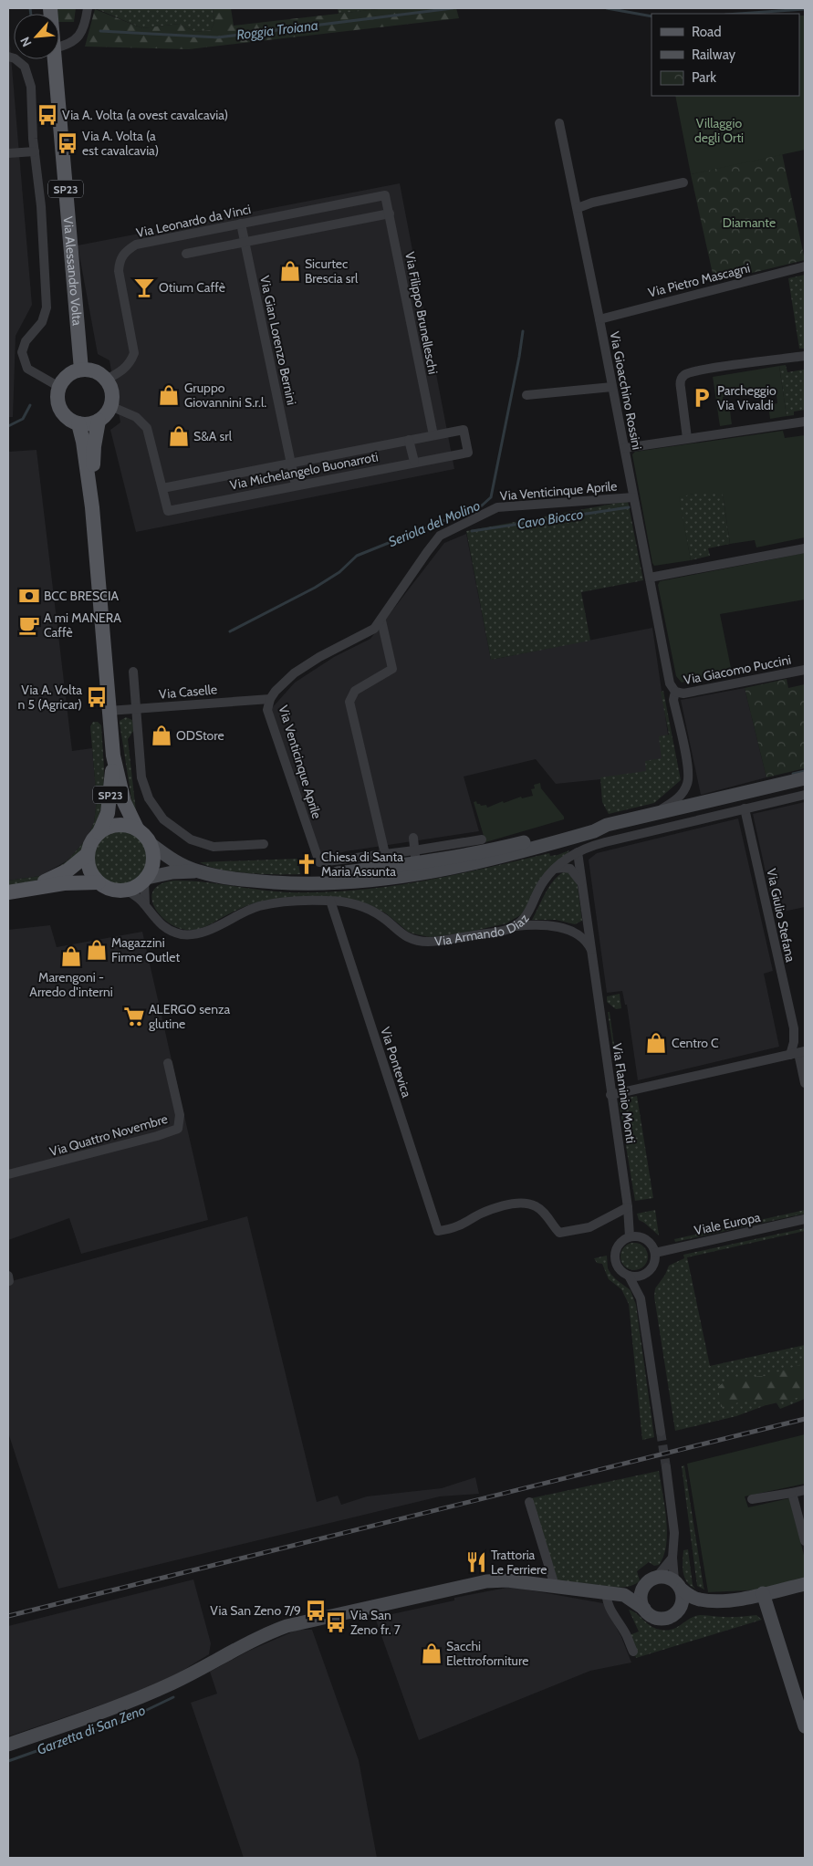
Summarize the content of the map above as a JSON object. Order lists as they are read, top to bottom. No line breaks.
{"streets":{"main road":["SP23","Via Alessandro Volta"],"street":["Via Leonardo da Vinci","Via Pietro Mascagni","Via Filippo Brunelleschi","Via Gian Lorenzo Bernini","Via Gioacchino Rossini","Via Michelangelo Buonarroti","Via Venticinque Aprile","Via Giacomo Puccini","Via Caselle","Via Giulio Stefana","Via Armando Diaz","Via Pontevica","Via Flaminio Monti","Via Quattro Novembre","Viale Europa"]},"crossings":[["SP23","Via Leonardo da Vinci"],["SP23","Via Alessandro Volta"],["SP23","Via Michelangelo Buonarroti"],["SP23","Via Caselle"],["SP23","Via Armando Diaz"],["Via Leonardo da Vinci","Via Alessandro Volta"],["Via Leonardo da Vinci","Via Filippo Brunelleschi"],["Via Leonardo da Vinci","Via Gian Lorenzo Bernini"],["Via Leonardo da Vinci","Via Michelangelo Buonarroti"],["Via Alessandro Volta","Via Michelangelo Buonarroti"],["Via Pietro Mascagni","Via Gioacchino Rossini"],["Via Filippo Brunelleschi","Via Michelangelo Buonarroti"],["Via Gian Lorenzo Bernini","Via Michelangelo Buonarroti"],["Via Gioacchino Rossini","Via Venticinque Aprile"],["Via Gioacchino Rossini","Via Giacomo Puccini"],["Via Venticinque Aprile","Via Caselle"],["Via Giulio Stefana","Via Armando Diaz"],["Via Armando Diaz","Via Pontevica"],["Via Armando Diaz","Via Flaminio Monti"],["Via Pontevica","Via Flaminio Monti"],["Via Flaminio Monti","Viale Europa"]],"water":["Roggia Troiana","Cavo Biocco","Seriola del Molino","Garzetta di San Zeno"],"parks":["Villaggio degli Orti","Diamante"],"places":{"bus stop":["Via A. Volta (a ovest cavalcavia)","Via A. Volta (a est cavalcavia)","Via A. Volta n 5 (Agricar)","Via San Zeno 7/9","Via San Zeno fr. 7"],"shop":["Sicurtec Brescia srl","Gruppo Giovannini S.r.l.","S&A srl","ODStore","Magazzini Firme Outlet","Marengoni - Arredo d'interni","Centro C","Sacchi Elettroforniture"],"bar":["Otium Caffè"],"parking":["Parcheggio Via Vivaldi"],"bank":["BCC BRESCIA"],"cafe":["A mi MANERA Caffè"],"church":["Chiesa di Santa Maria Assunta"],"supermarket":["ALERGO senza glutine"],"restaurant":["Trattoria Le Ferriere"]},"legend":["Road","Railway","Park"],"north":"bottom left"}
